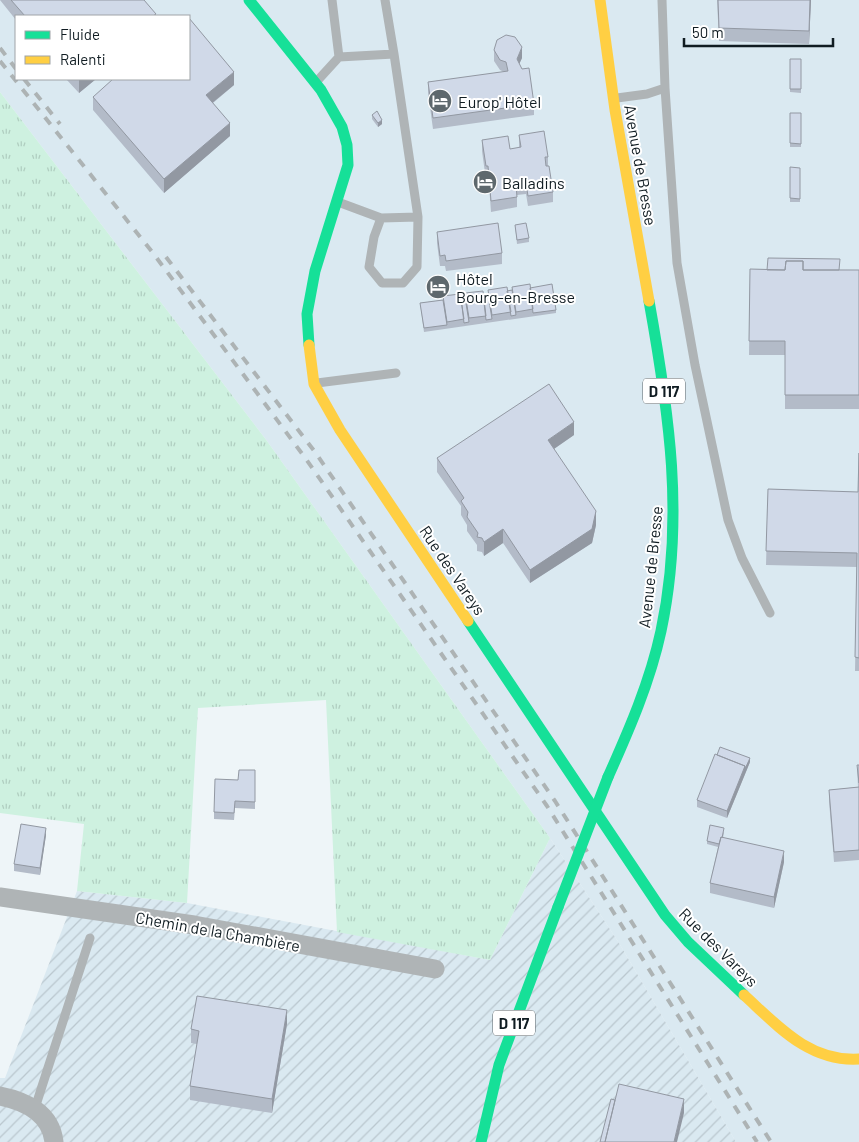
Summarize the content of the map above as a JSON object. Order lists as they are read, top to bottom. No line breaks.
{"streets":{"street":["Avenue de Bresse","D 117","Rue des Vareys","Chemin de la Chambière"]},"places":{"hotel":["Europ' Hôtel","Balladins","Hôtel Bourg-en-Bresse"]},"legend":["Fluide","Ralenti"],"scale_bar":"50 m"}
